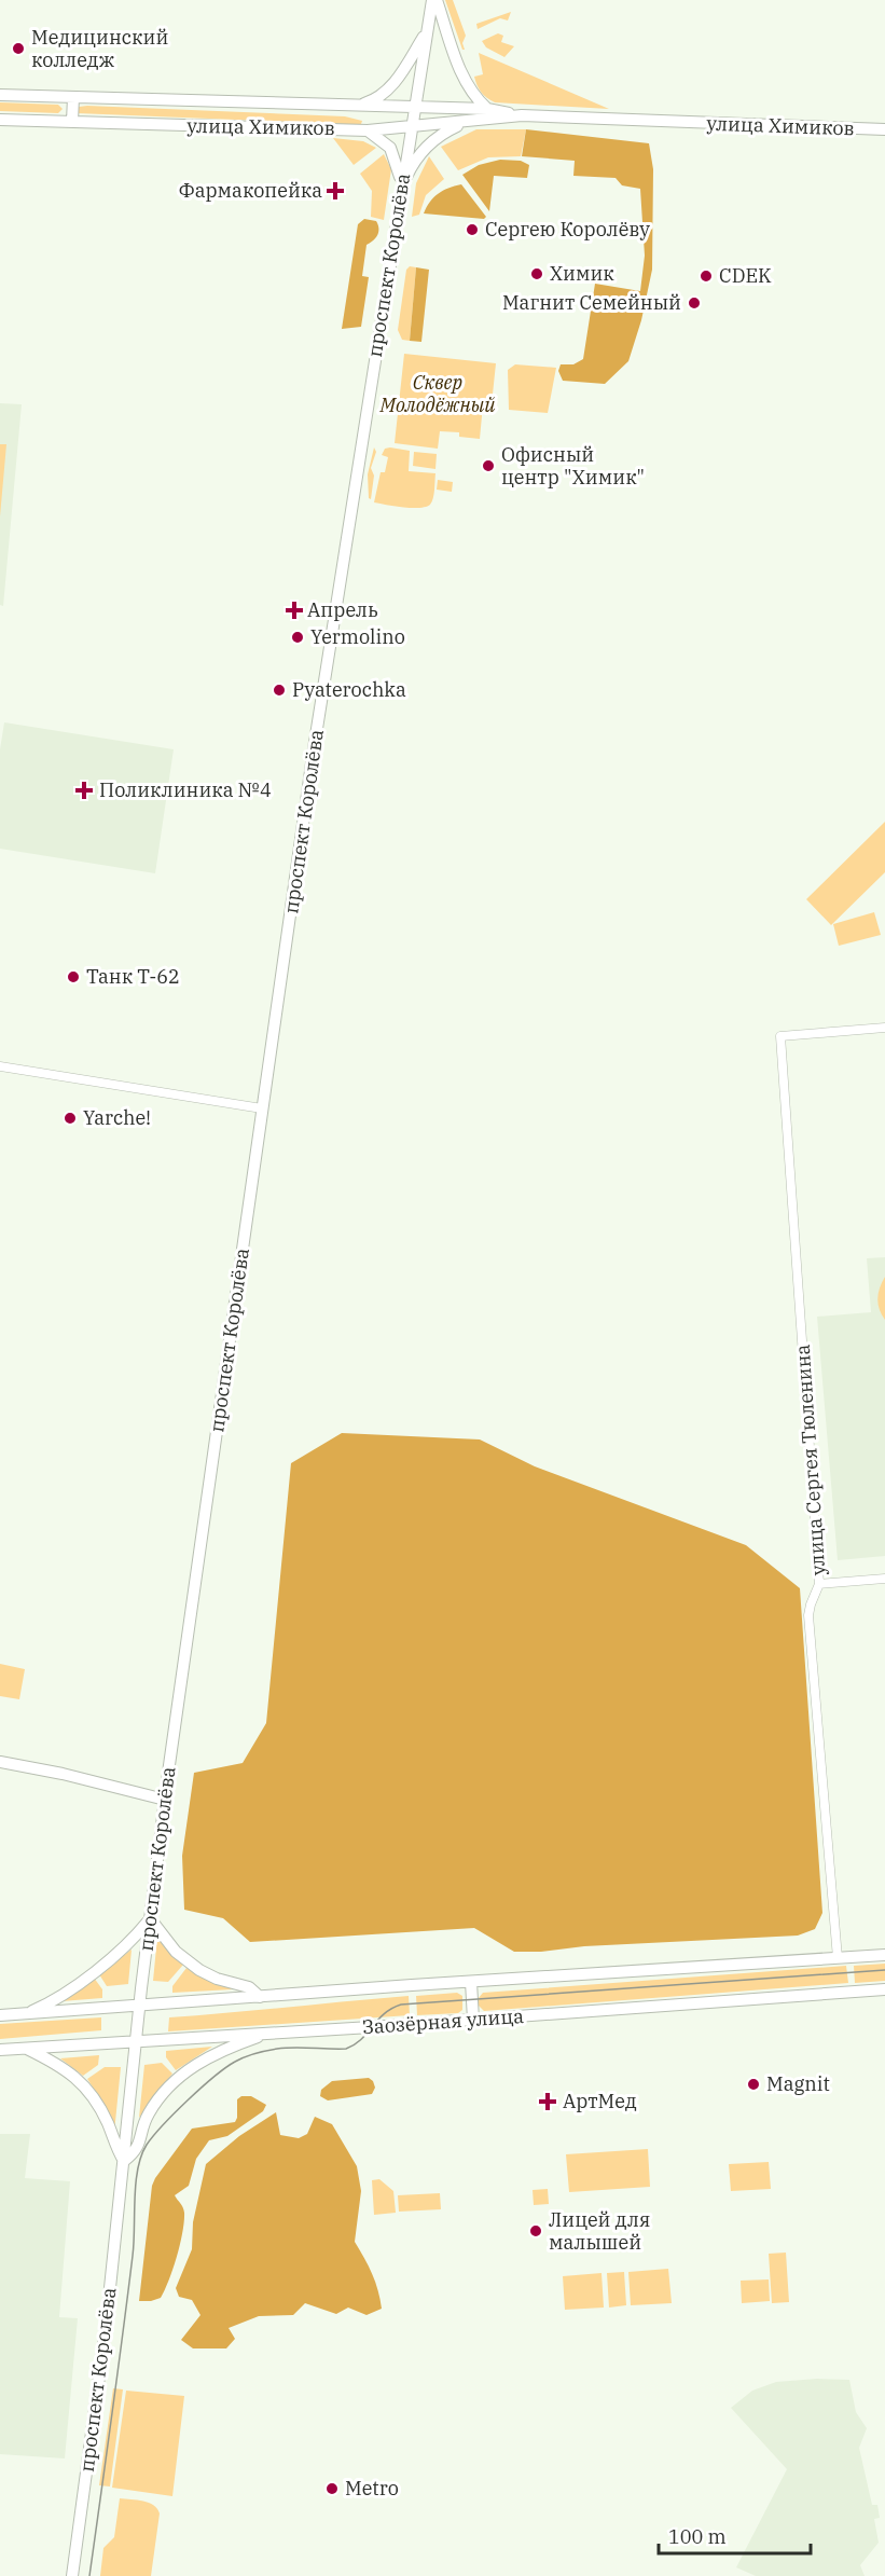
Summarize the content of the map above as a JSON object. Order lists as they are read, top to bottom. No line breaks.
{"streets":{"main road":["улица Химиков","проспект Королёва","Заозёрная улица"],"street":["улица Сергея Тюленина"]},"crossings":[["улица Химиков","проспект Королёва"],["проспект Королёва","Заозёрная улица"],["улица Сергея Тюленина","Заозёрная улица"]],"parks":["Сквер Молодёжный"],"places":{"other":["Медицинский колледж","Сергею Королёву","Химик","CDEK","Магнит Семейный","Офисный центр \"Химик\"","Yermolino","Pyaterochka","Танк Т-62","Yarche!","Magnit","Лицей для малышей","Metro"],"health":["Фармакопейка","Апрель","Поликлиника №4","АртМед"]},"scale_bar":"100 m"}
